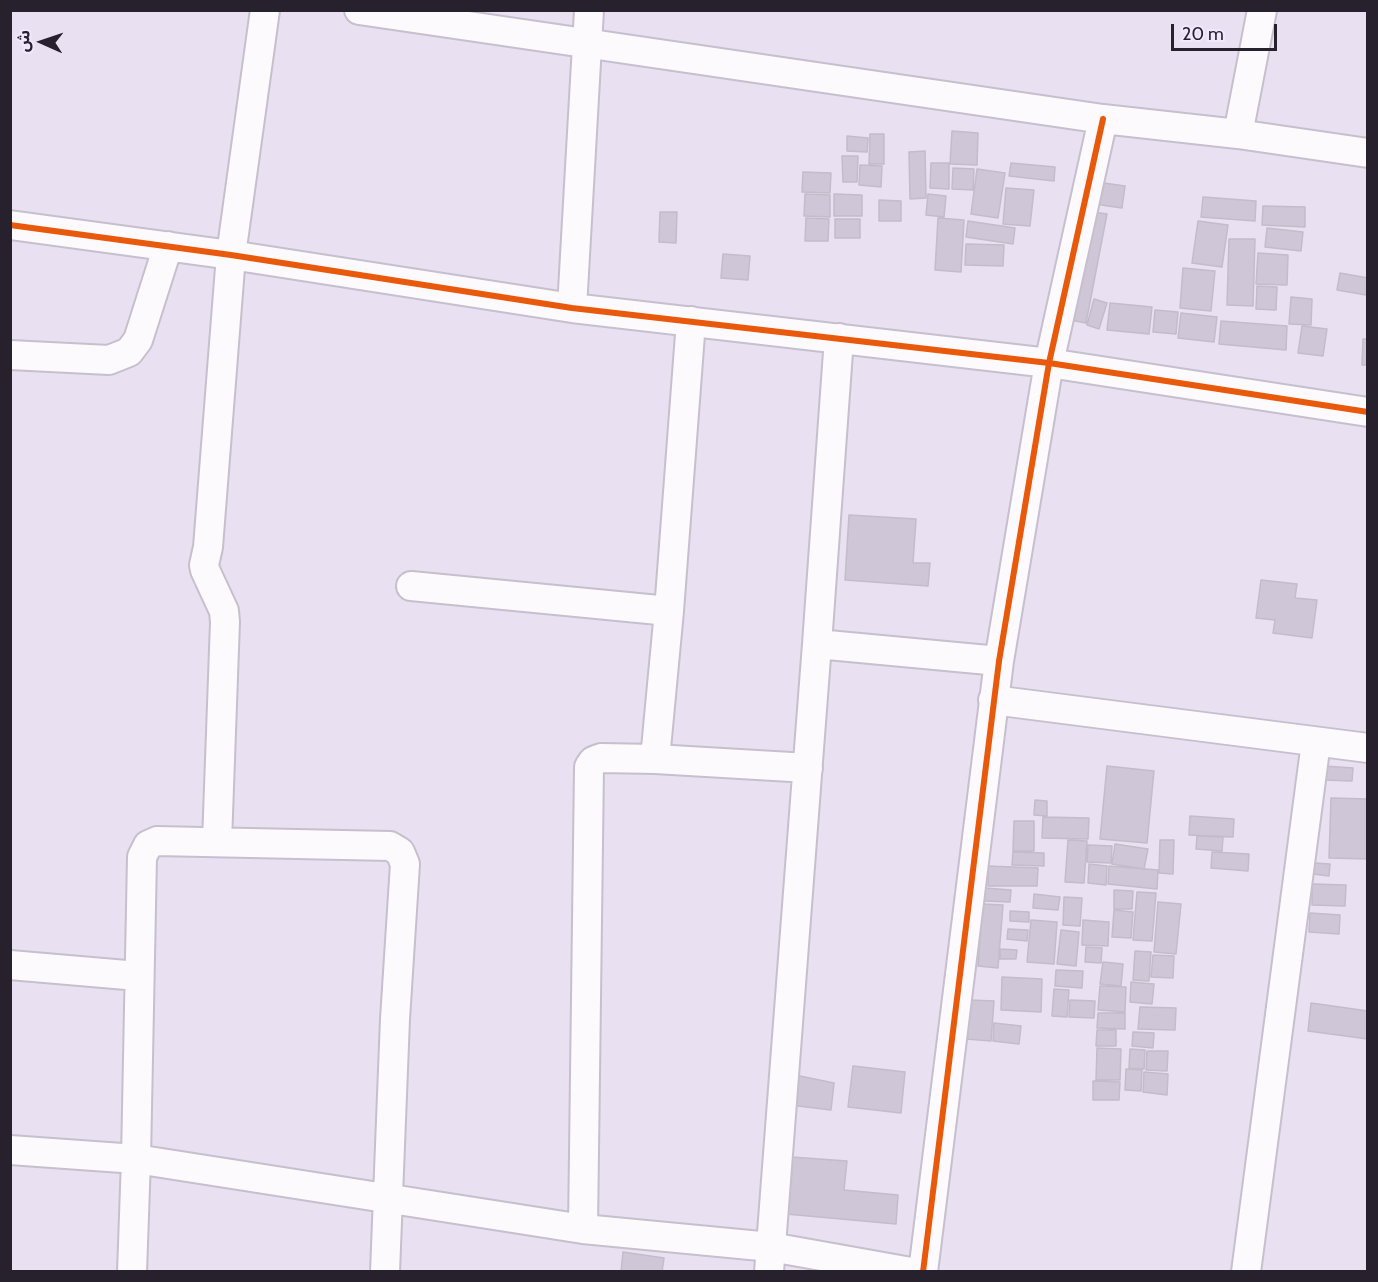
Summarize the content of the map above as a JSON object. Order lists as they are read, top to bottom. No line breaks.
{"scale_bar":"20 m","north":"left"}
